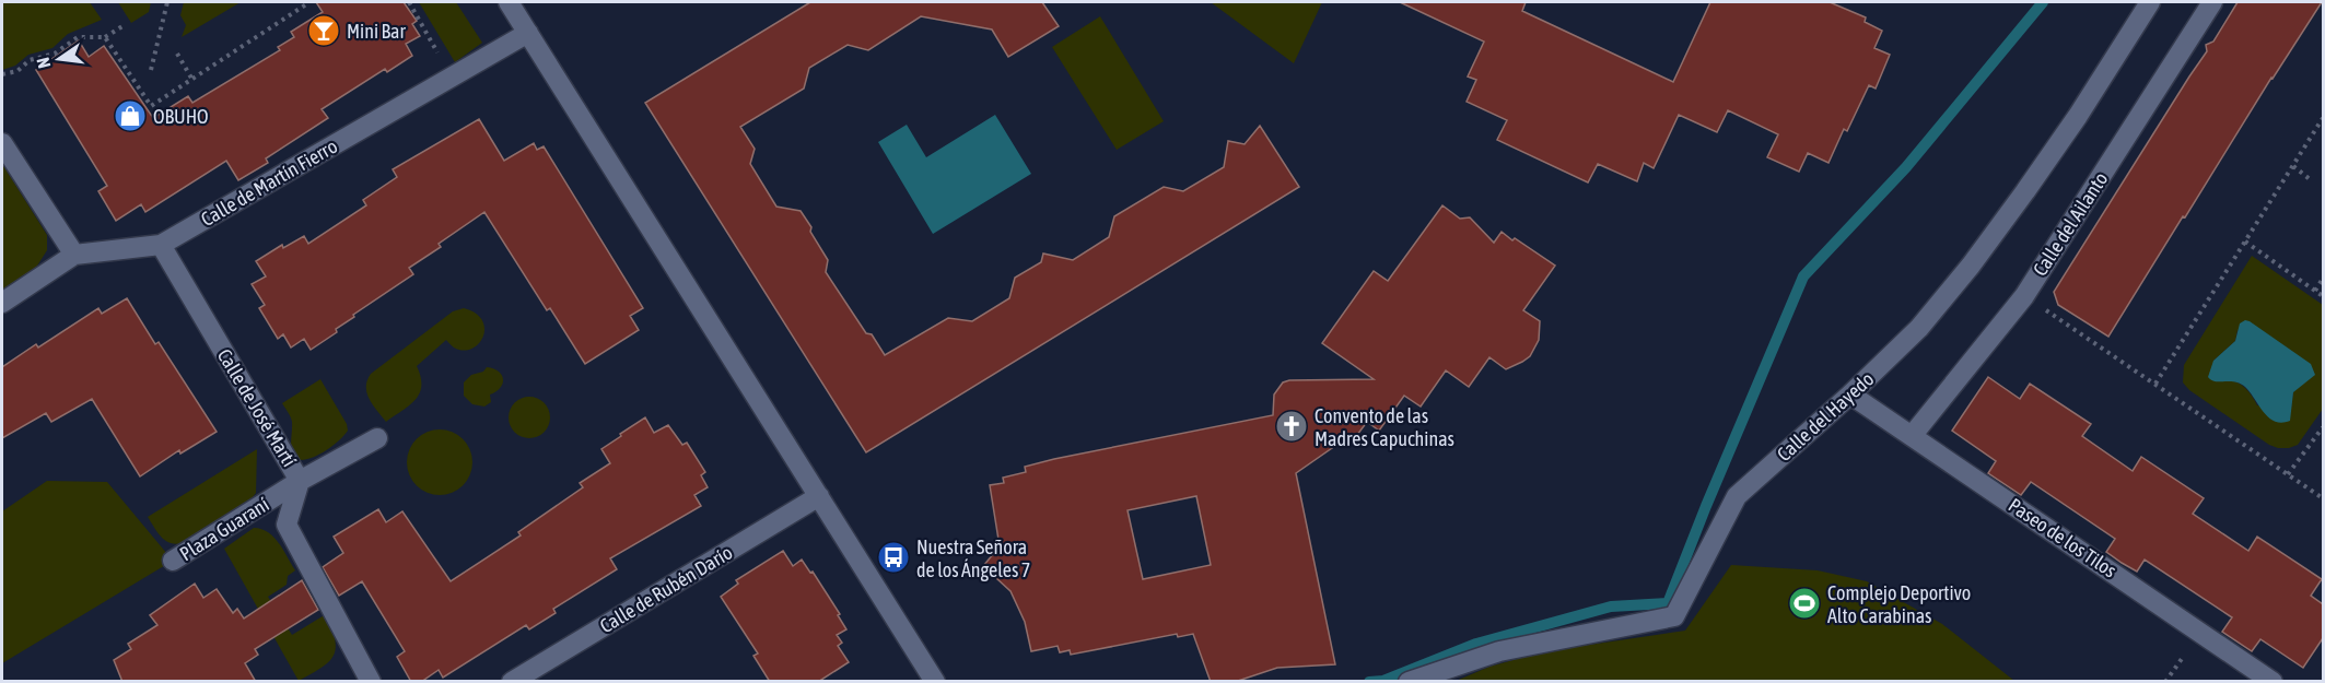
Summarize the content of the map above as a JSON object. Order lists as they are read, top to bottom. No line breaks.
{"streets":{"street":["Calle de Martín Fierro","Calle del Ailanto","Calle de José Martí","Calle del Hayedo","Plaza Guaraní","Paseo de los Tilos","Calle de Rubén Darío"]},"crossings":[["Calle de Martín Fierro","Calle de José Martí"],["Calle del Ailanto","Paseo de los Tilos"],["Calle de José Martí","Plaza Guaraní"],["Calle del Hayedo","Paseo de los Tilos"]],"places":{"bar":["Mini Bar"],"shop":["OBUHO"],"church":["Convento de las Madres Capuchinas"],"bus stop":["Nuestra Señora de los Ángeles 7"],"sports":["Complejo Deportivo Alto Carabinas"]},"north":"left"}
